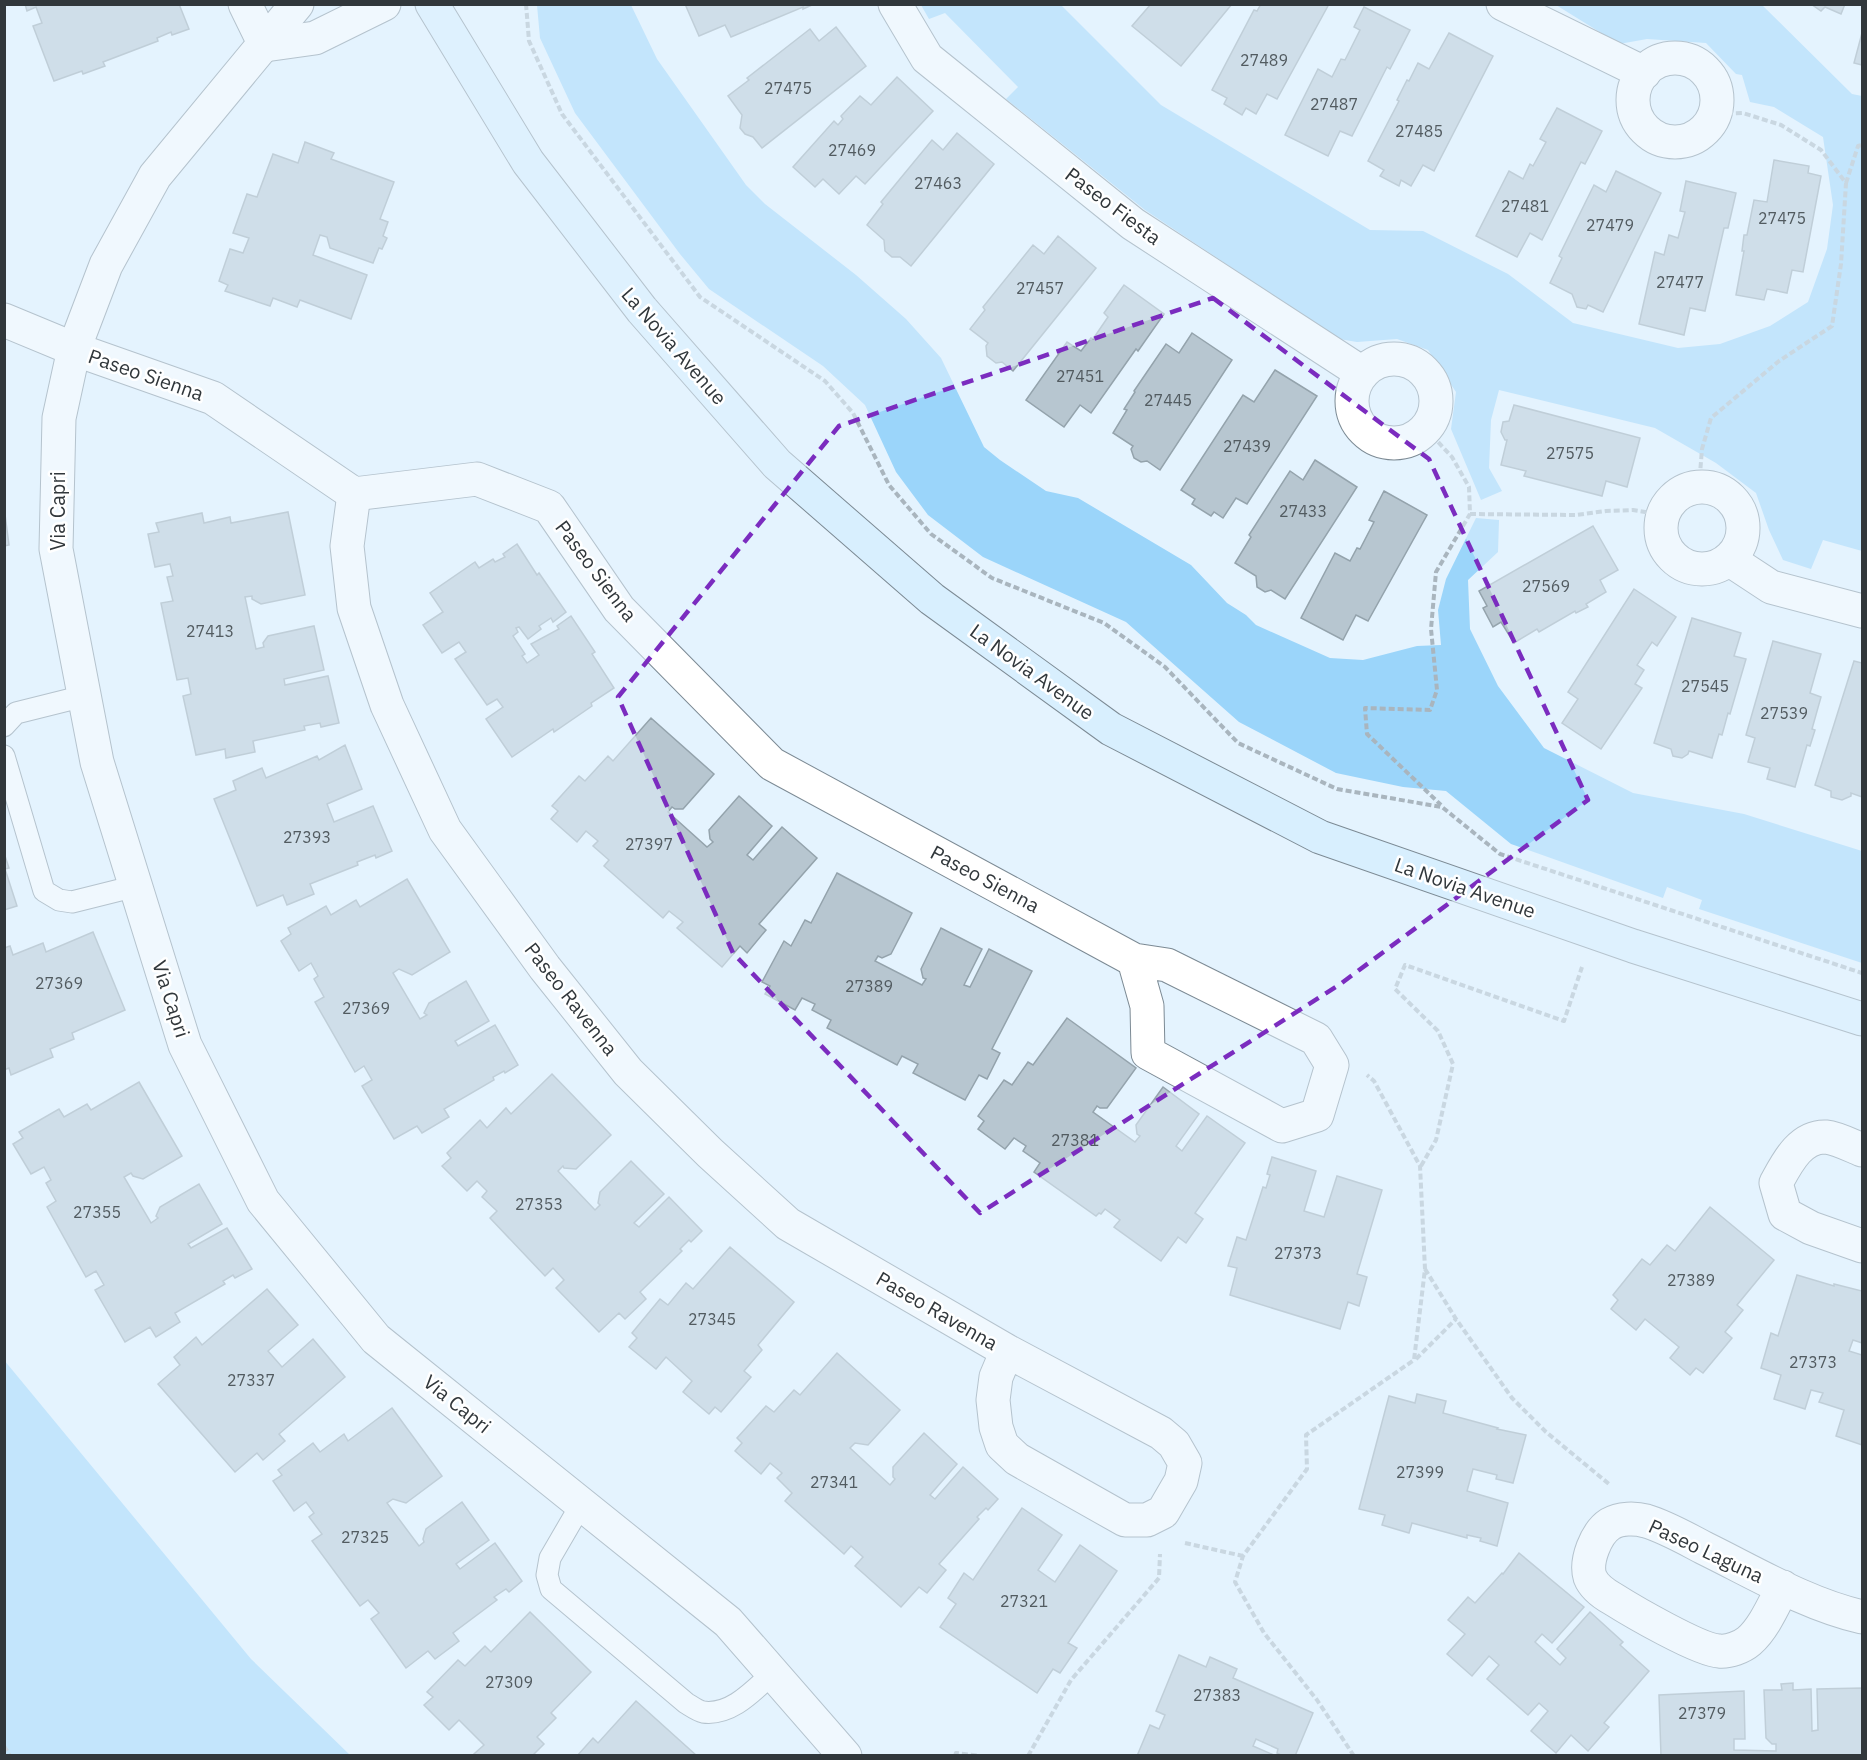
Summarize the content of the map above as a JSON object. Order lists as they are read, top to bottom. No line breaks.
{"streets":{"main road":["La Novia Avenue"],"street":["Paseo Fiesta","Paseo Sienna","Via Capri","Paseo Ravenna","Paseo Laguna"]},"crossings":[["Paseo Sienna","Via Capri"],["Paseo Sienna","Paseo Ravenna"]],"house_numbers":["27489","27475","27487","27485","27469","27463","27481","27475","27479","27477","27457","27451","27445","27439","27575","27433","27569","27413","27545","27539","27393","27397","27369","27389","27369","27381","27353","27355","27373","27389","27345","27373","27337","27399","27341","27325","27321","27309","27383","27379"]}
